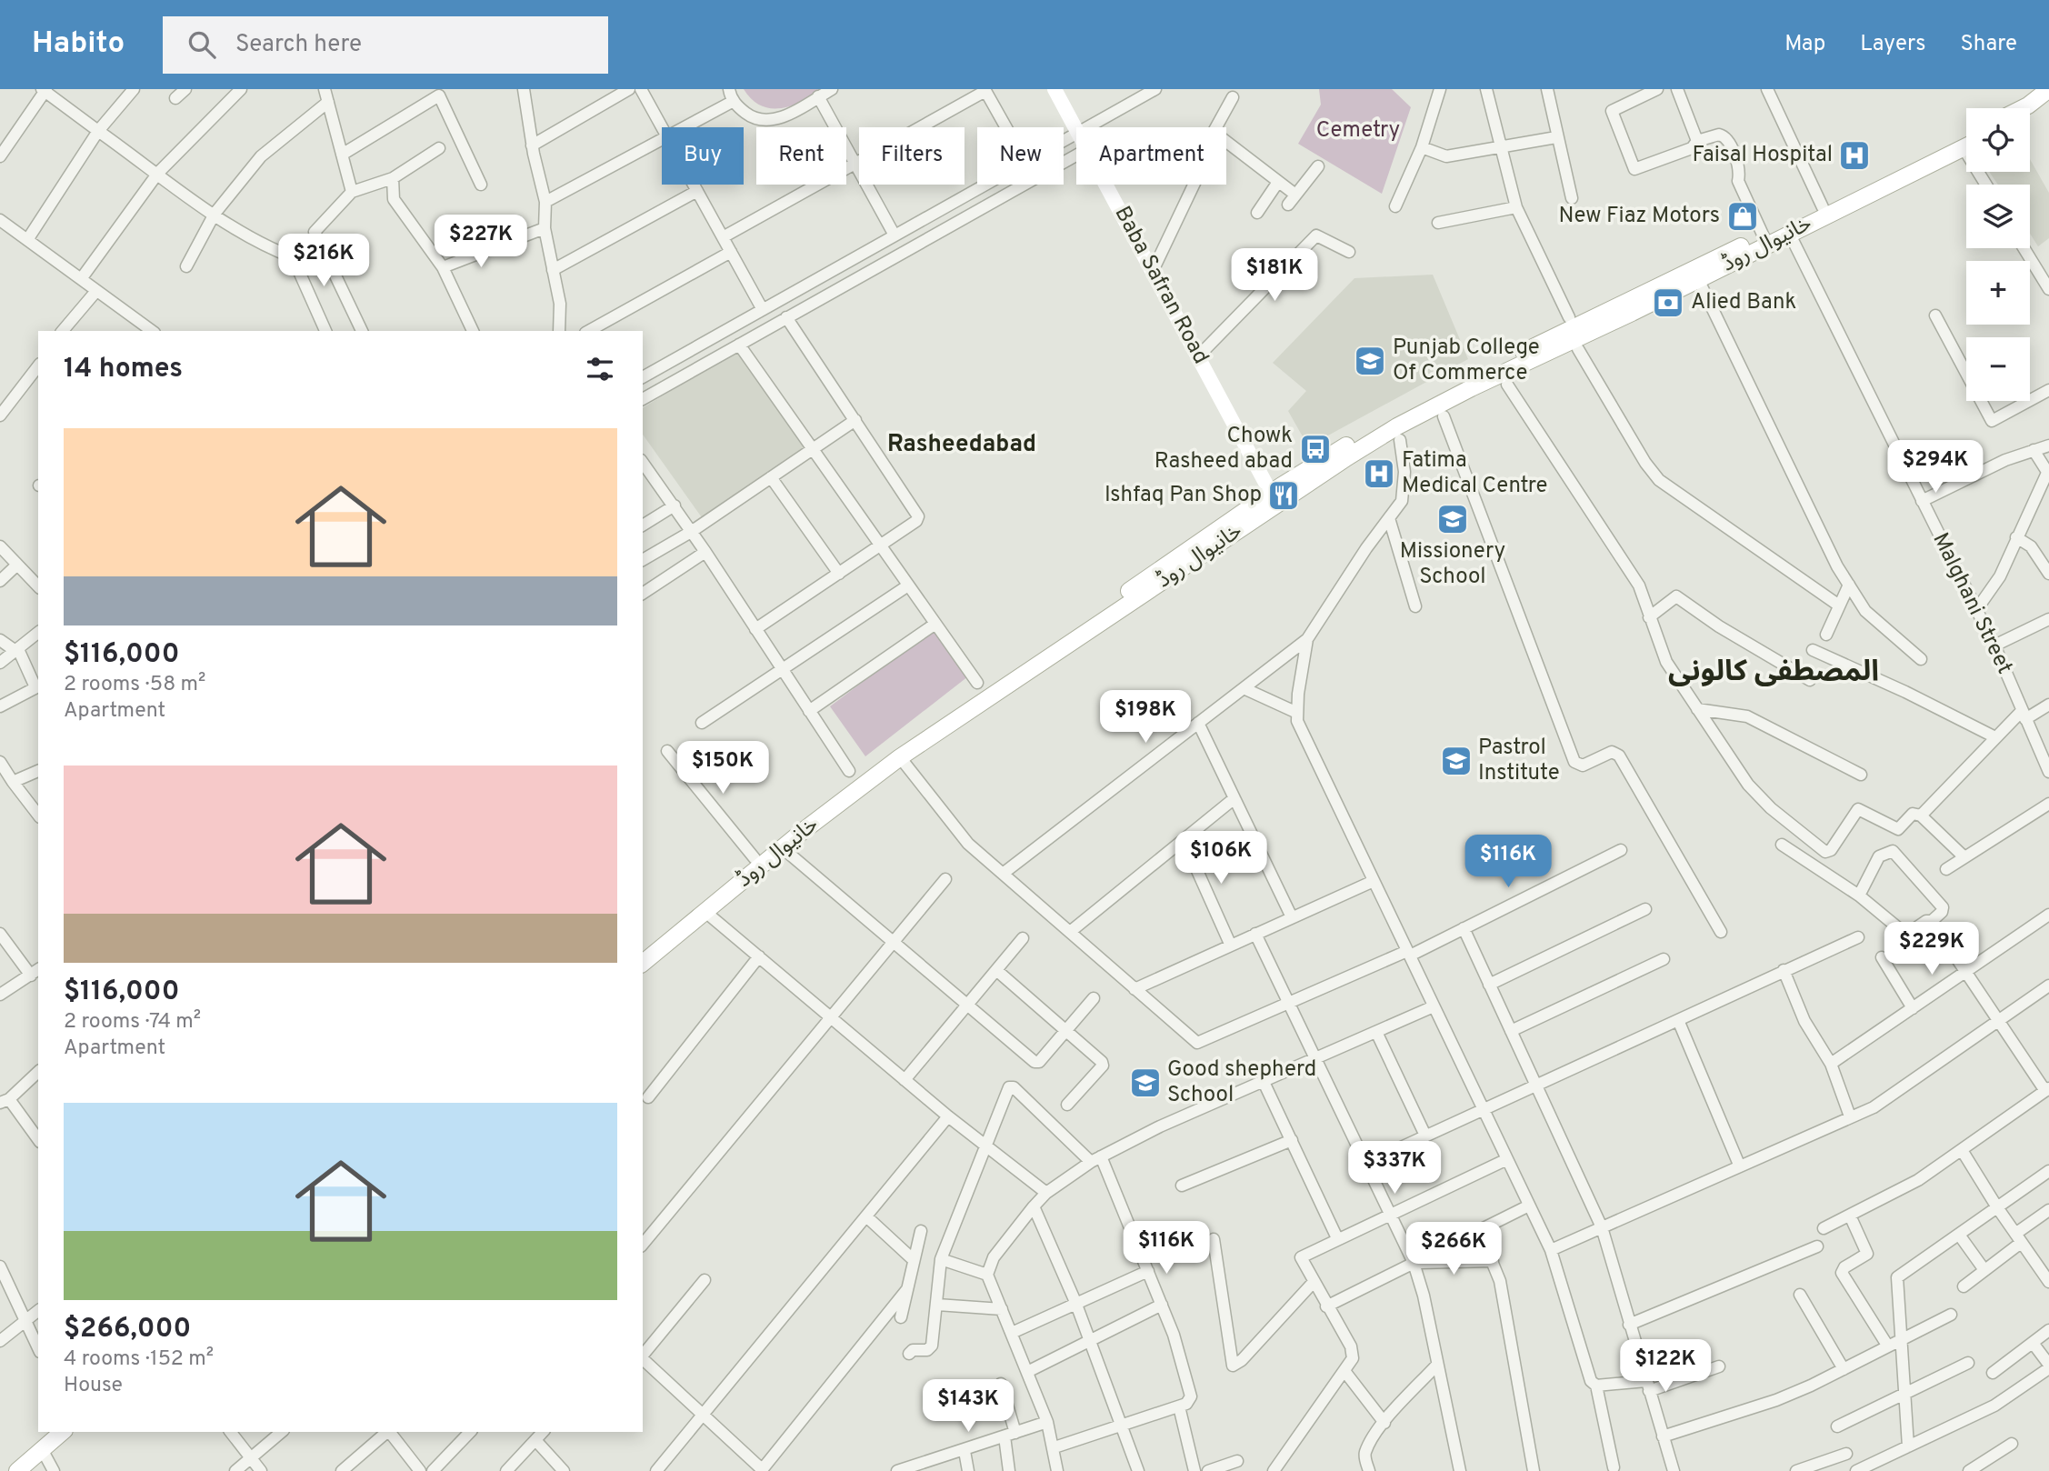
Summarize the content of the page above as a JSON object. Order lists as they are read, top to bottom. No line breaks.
{"streets":{"main road":["خانیوال روڈ","Baba Safran Road"],"street":["Malghani Street"]},"crossings":[["خانیوال روڈ","Malghani Street"]],"districts":["Rasheedabad","المصطفی کالونی"],"parks":["Cemetry"],"places":{"hospital":["Faisal Hospital","Fatima Medical Centre"],"shop":["New Fiaz Motors"],"bank":["Alied Bank"],"school or university":["Punjab College Of Commerce","Missionery School","Pastrol Institute","Good shepherd School"],"bus stop":["Chowk Rasheed abad"],"restaurant":["Ishfaq Pan Shop"]},"page":{"header":"Habito","search":"Search here","nav":["Map","Layers","Share"],"map_buttons":["+","−"],"chip":["Buy","Rent","Filters","New","Apartment"],"price":["$227K","$216K","$181K","$294K","$198K","$150K","$106K","$116K","$229K","$337K","$116K","$266K","$122K","$143K"],"heading":"14 homes","list":[{"name":"$116,000","note":"2 rooms · 58 m² · Apartment"},{"name":"$116,000","note":"2 rooms · 74 m² · Apartment"},{"name":"$266,000","note":"4 rooms · 152 m² · House"}]}}
